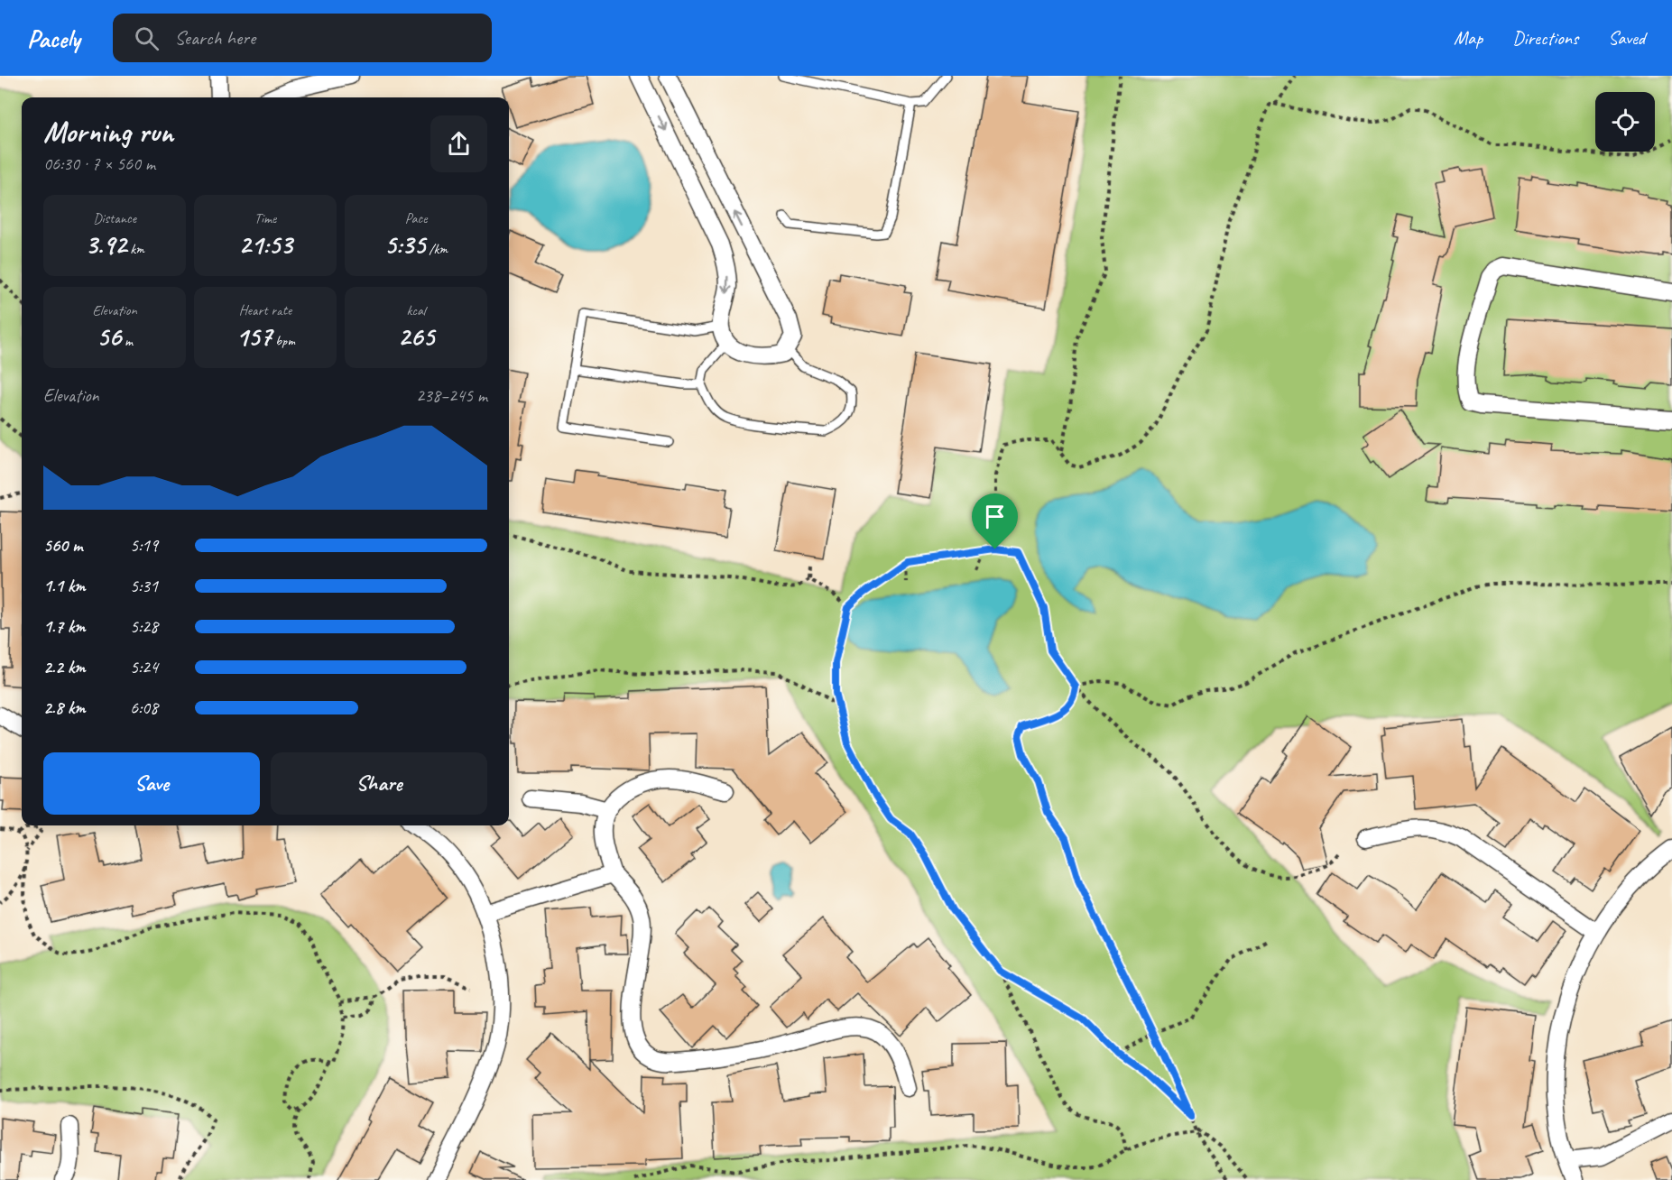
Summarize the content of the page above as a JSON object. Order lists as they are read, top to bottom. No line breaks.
{"page":{"header":"Pacely","search":"Search here","nav":["Map","Directions","Saved"],"heading":["Morning run","06:30 · 7 × 560 m"],"stats":[["Distance","3.92 km"],["Time","21:53"],["Pace","5:35 /km"],["Elevation","56 m"],["Heart rate","157 bpm"],["kcal","265"]],"chart":["Elevation","238–245 m"],"list":[{"name":"560 m","note":"5:19"},{"name":"1.1 km","note":"5:31"},{"name":"1.7 km","note":"5:28"},{"name":"2.2 km","note":"5:24"},{"name":"2.8 km","note":"6:08"}],"buttons":["Save","Share"]}}
